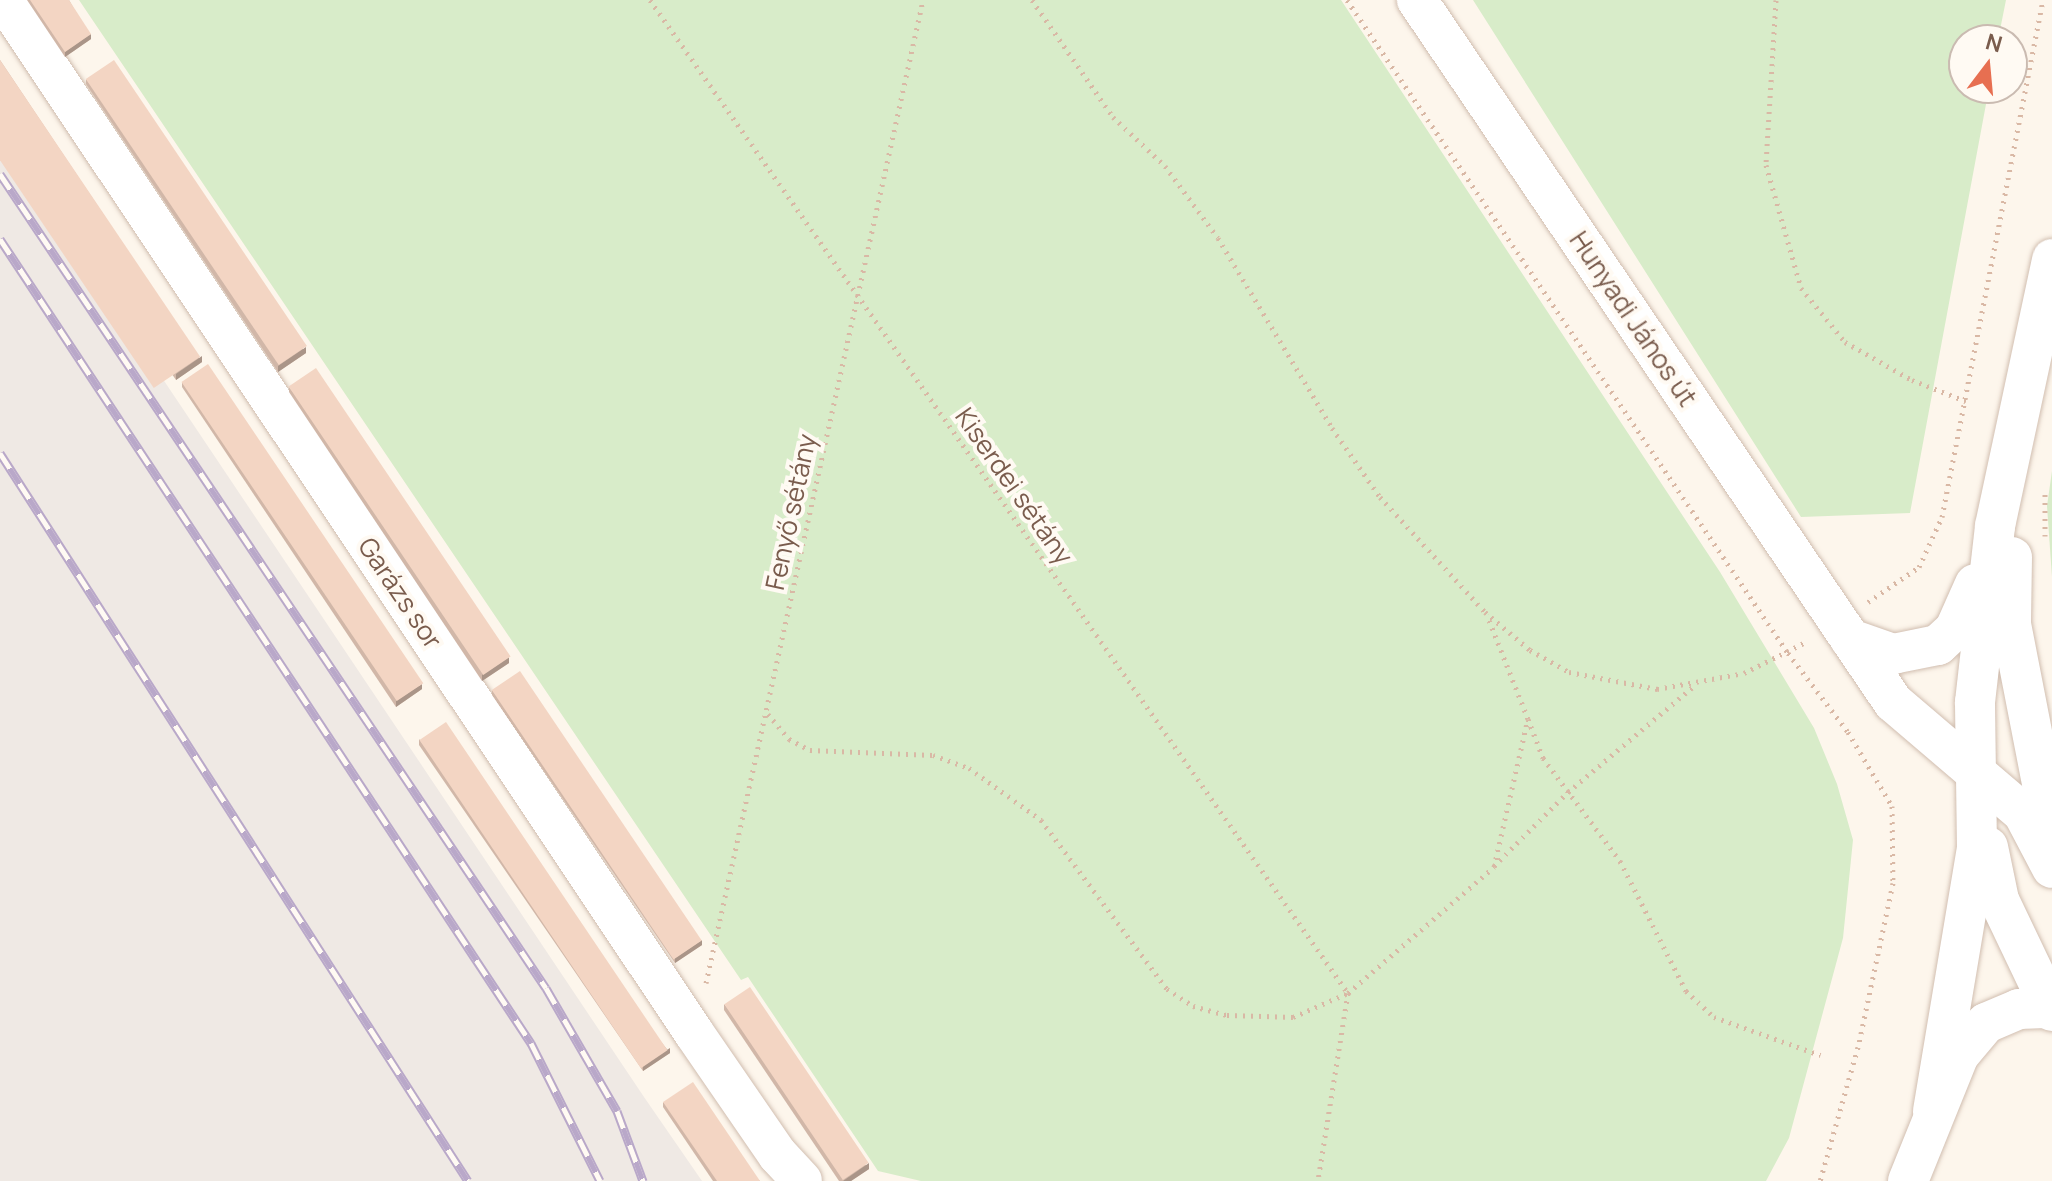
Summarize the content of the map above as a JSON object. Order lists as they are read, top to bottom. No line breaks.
{"streets":{"street":["Hunyadi János út","Garázs sor"],"path":["Kiserdei sétány","Fenyő sétány"]},"crossings":[["Kiserdei sétány","Fenyő sétány"],["Fenyő sétány","Garázs sor"]],"north":"top"}
